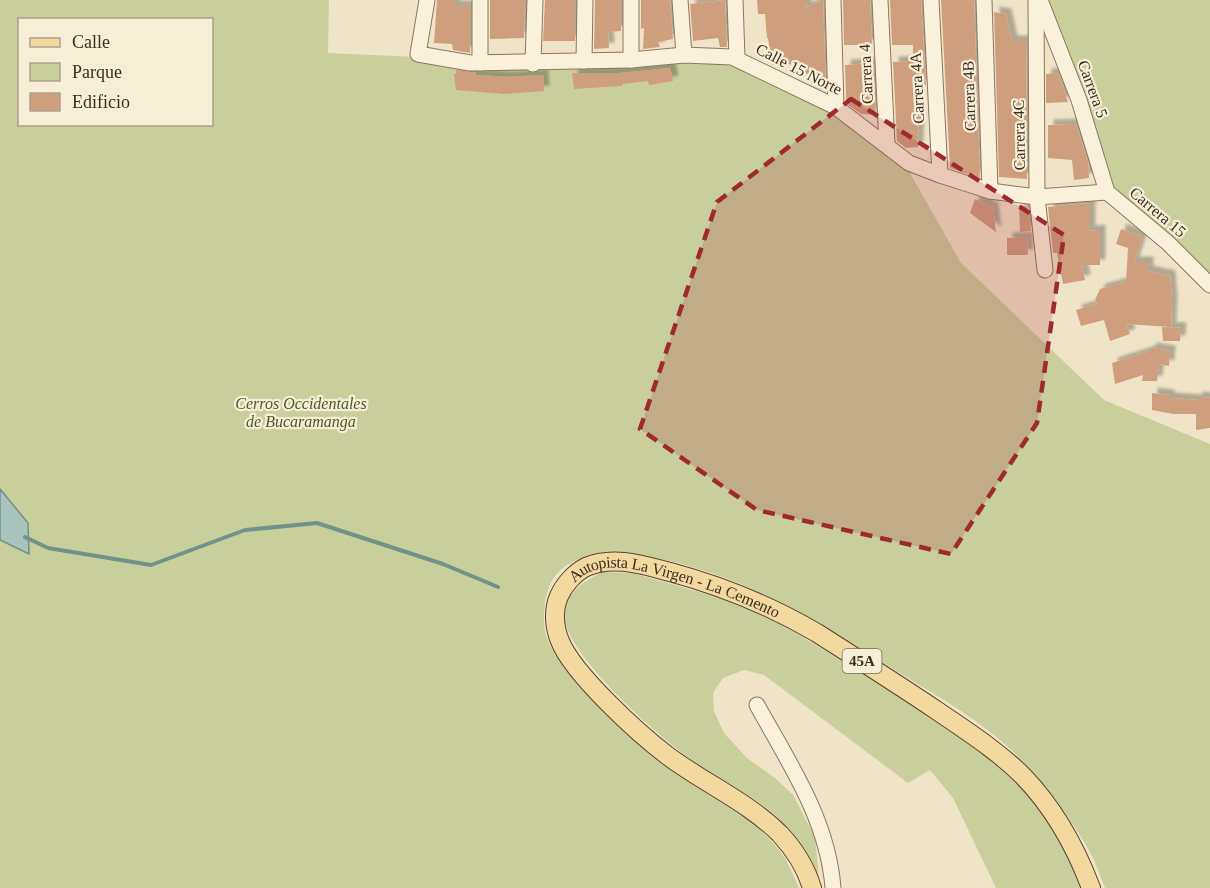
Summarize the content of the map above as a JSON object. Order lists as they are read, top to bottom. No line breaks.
{"streets":{"main road":["Autopista La Virgen - La Cemento","45A"],"street":["Calle 15 Norte","Carrera 4","Carrera 4A","Carrera 5","Carrera 4B","Carrera 4C","Carrera 15"]},"crossings":[["Calle 15 Norte","Carrera 4"],["Calle 15 Norte","Carrera 4A"],["Calle 15 Norte","Carrera 5"],["Calle 15 Norte","Carrera 4B"],["Calle 15 Norte","Carrera 4C"],["Calle 15 Norte","Carrera 15"],["Carrera 5","Carrera 4C"],["Carrera 5","Carrera 15"]],"parks":["Cerros Occidentales de Bucaramanga"],"legend":["Calle","Parque","Edificio"]}
